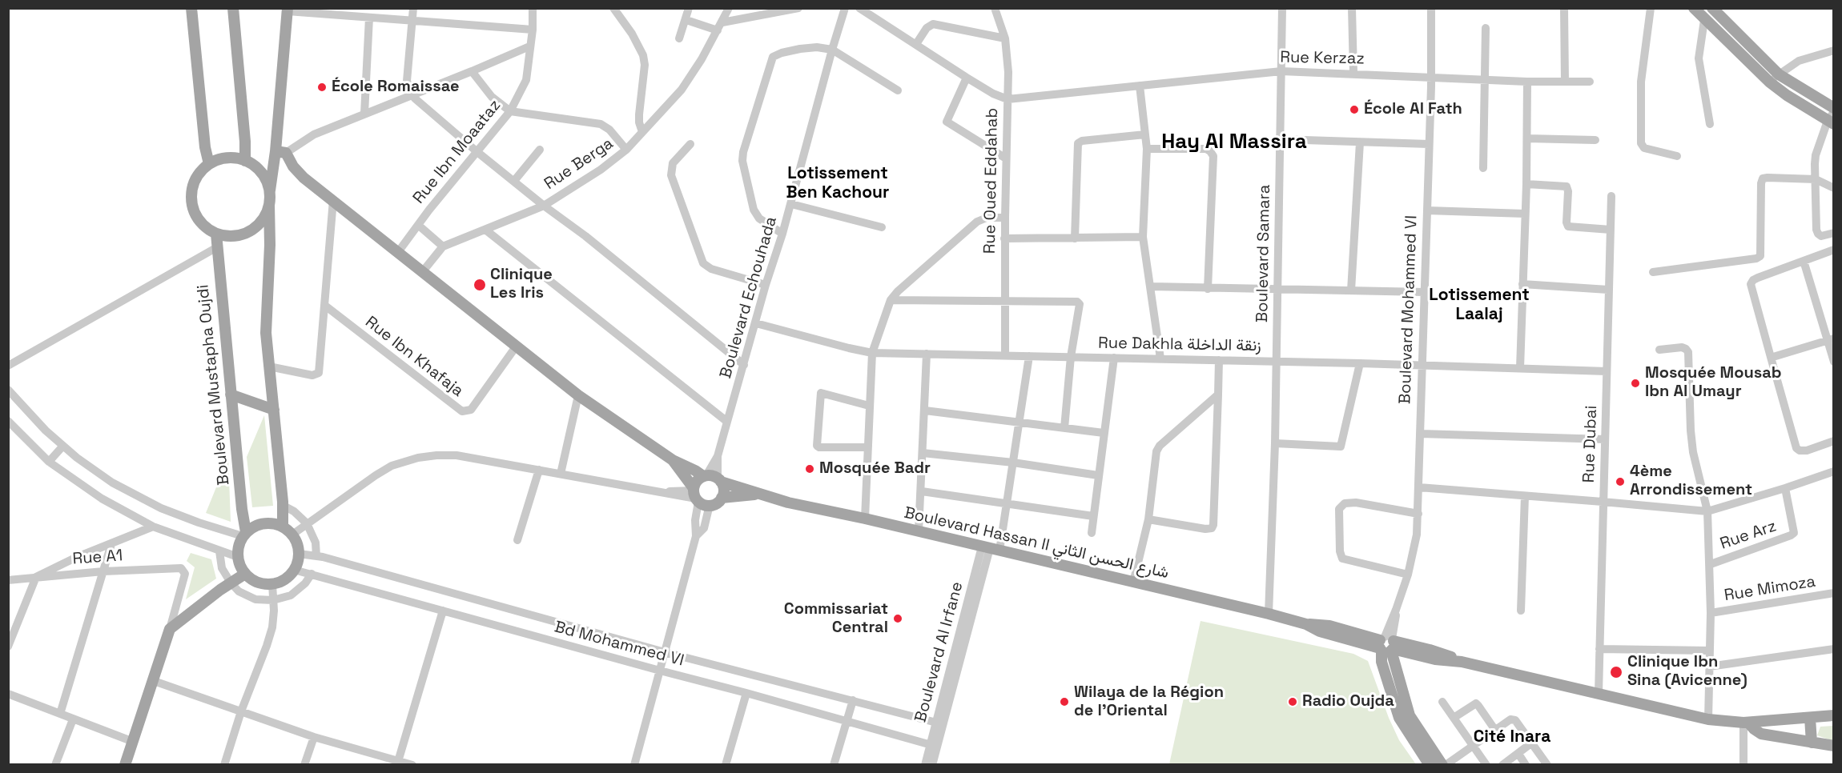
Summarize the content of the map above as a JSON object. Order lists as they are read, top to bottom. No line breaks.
{"streets":{"main road":["Boulevard Mohammed VI","Boulevard Mustapha Oujdi","Boulevard Hassan II شارع الحسن الثاني"],"street":["Rue Kerzaz","Rue Ibn Moaataz","Rue Berga","Rue Oued Eddahab","Boulevard Samara","Boulevard Echouhada","Rue Dakhla زنقة الداخلة","Rue Ibn Khafaja","Rue Dubai","Rue Arz","Rue A1","Rue Mimoza","Bd Mohammed VI","Boulevard Al Irfane"]},"crossings":[["Rue Kerzaz","Rue Oued Eddahab"],["Rue Kerzaz","Boulevard Samara"],["Rue Kerzaz","Boulevard Mohammed VI"],["Rue Oued Eddahab","Rue Dakhla زنقة الداخلة"],["Boulevard Samara","Rue Dakhla زنقة الداخلة"],["Boulevard Samara","Boulevard Hassan II شارع الحسن الثاني"],["Boulevard Echouhada","Rue Dakhla زنقة الداخلة"],["Boulevard Echouhada","Boulevard Hassan II شارع الحسن الثاني"],["Boulevard Mohammed VI","Rue Dakhla زنقة الداخلة"],["Boulevard Mohammed VI","Boulevard Hassan II شارع الحسن الثاني"],["Rue Dakhla زنقة الداخلة","Rue Dubai"],["Rue Dakhla زنقة الداخلة","Boulevard Al Irfane"],["Boulevard Mustapha Oujdi","Bd Mohammed VI"],["Rue Dubai","Boulevard Hassan II شارع الحسن الثاني"],["Boulevard Hassan II شارع الحسن الثاني","Boulevard Al Irfane"],["Bd Mohammed VI","Boulevard Al Irfane"]],"districts":["Hay Al Massira","Lotissement Ben Kachour","Lotissement Laalaj","Cité Inara"],"places":["École Romaissae","École Al Fath","Clinique Les Iris","Mosquée Mousab Ibn Al Umayr","Mosquée Badr","4ème Arrondissement","Commissariat Central","Clinique Ibn Sina (Avicenne)","Wilaya de la Région de l'Oriental","Radio Oujda"]}
